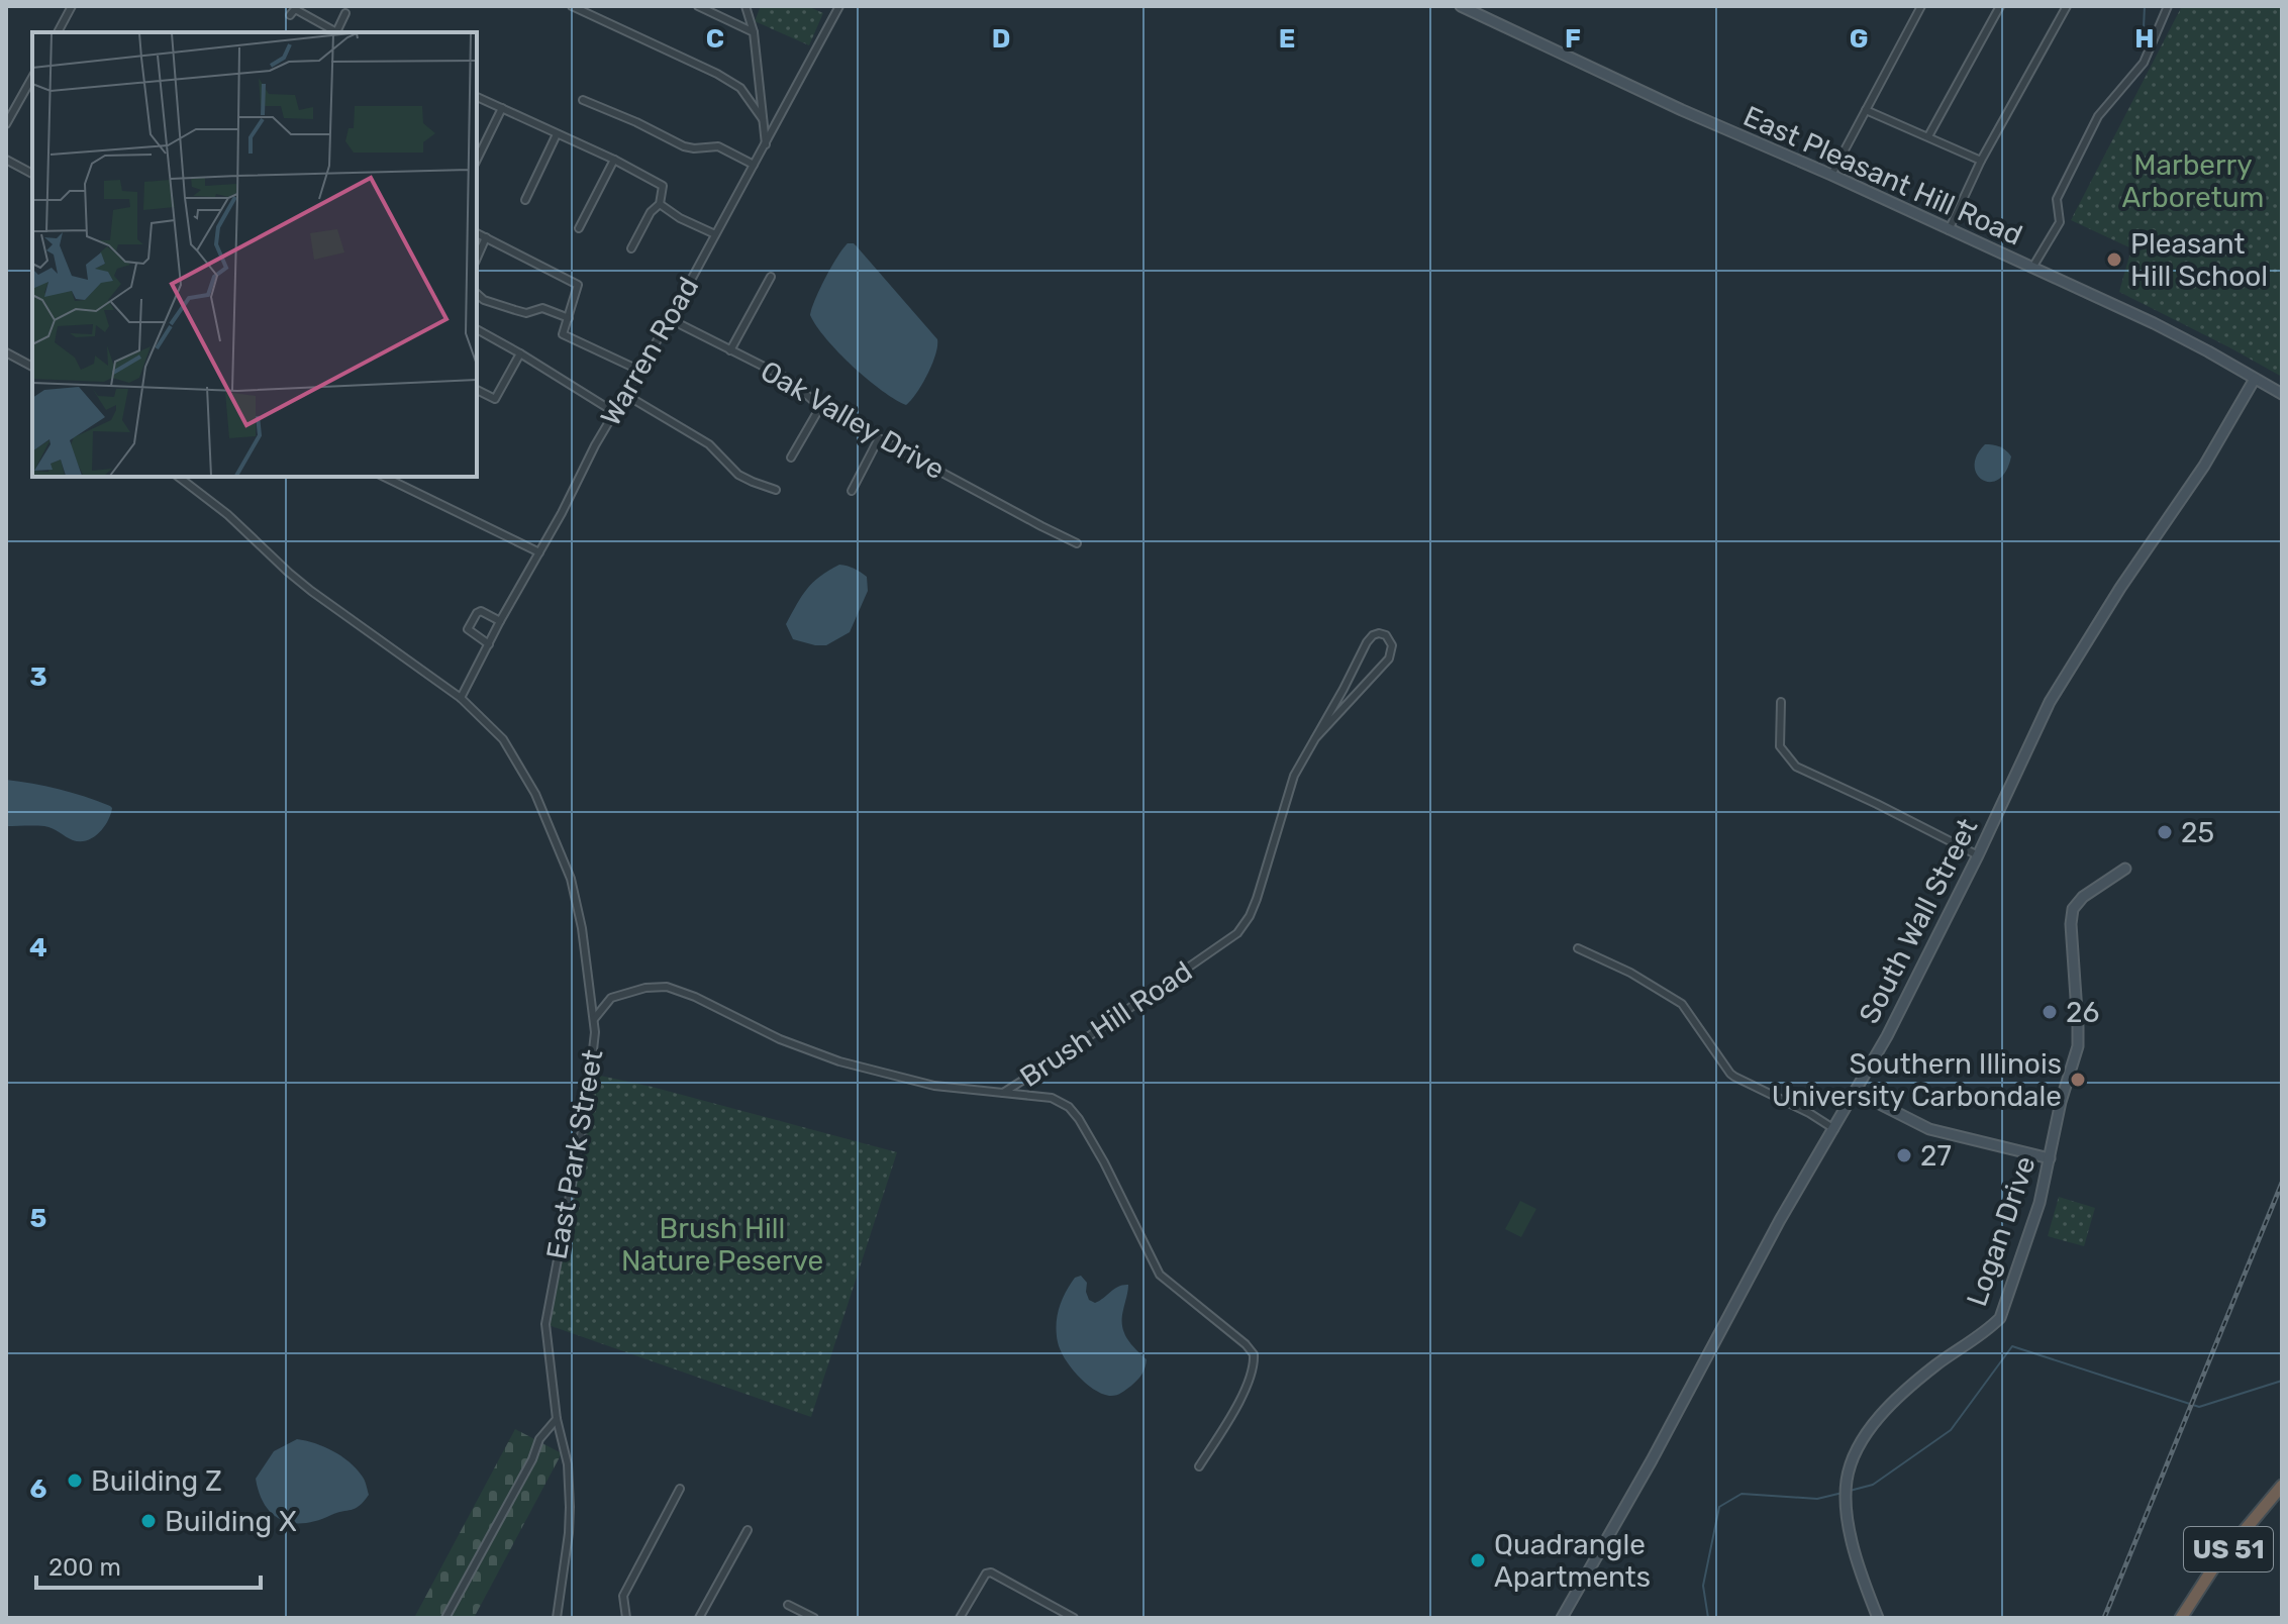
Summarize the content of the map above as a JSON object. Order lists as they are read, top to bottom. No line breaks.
{"streets":{"highway":["US 51"],"street":["East Pleasant Hill Road","Warren Road","Oak Valley Drive","South Wall Street","Brush Hill Road","East Park Street","Logan Drive"]},"crossings":[["East Pleasant Hill Road","South Wall Street"],["Warren Road","Oak Valley Drive"],["Warren Road","East Park Street"],["Brush Hill Road","East Park Street"]],"parks":["Marberry Arboretum","Brush Hill Nature Peserve"],"places":["Pleasant Hill School","25","26","Southern Illinois University Carbondale","27","Building Z","Building X","Quadrangle Apartments"],"scale_bar":"200 m","grid":{"columns":["C","D","E","F","G","H"],"rows":["3","4","5","6"]}}
